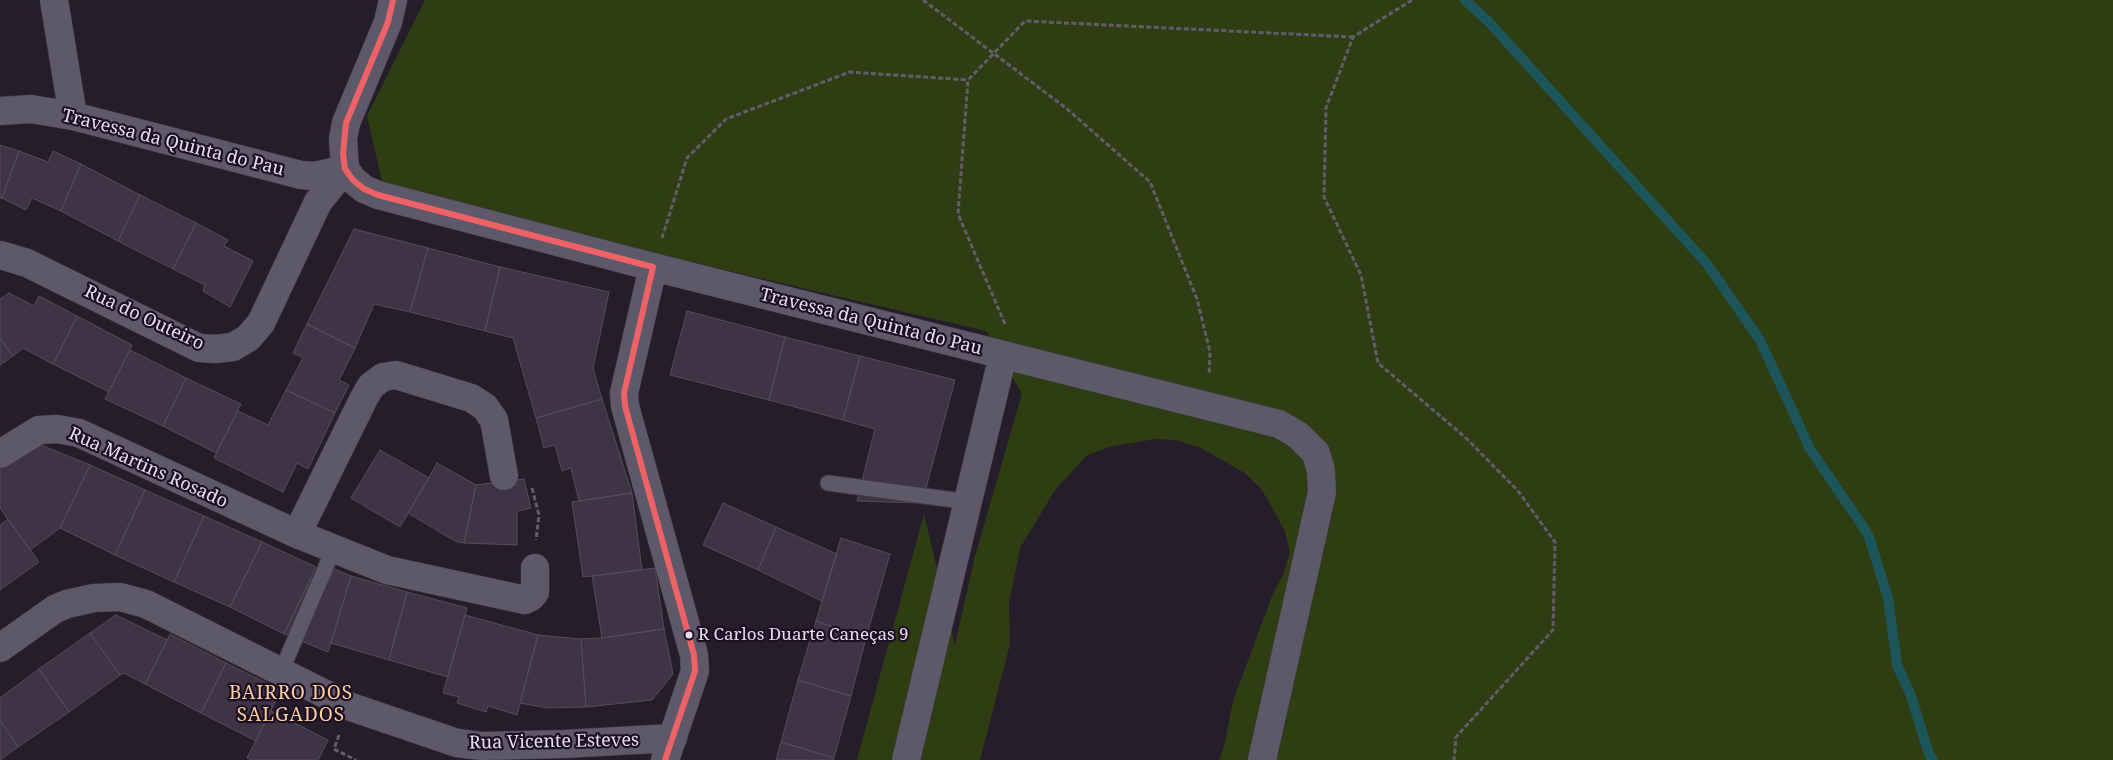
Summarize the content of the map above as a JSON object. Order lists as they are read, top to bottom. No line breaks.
{"streets":{"street":["Travessa da Quinta do Pau","Rua do Outeiro","Rua Martins Rosado","Rua Vicente Esteves"]},"crossings":[["Travessa da Quinta do Pau","Rua do Outeiro"]],"districts":["BAIRRO DOS SALGADOS"],"places":["R Carlos Duarte Caneças 9"]}
